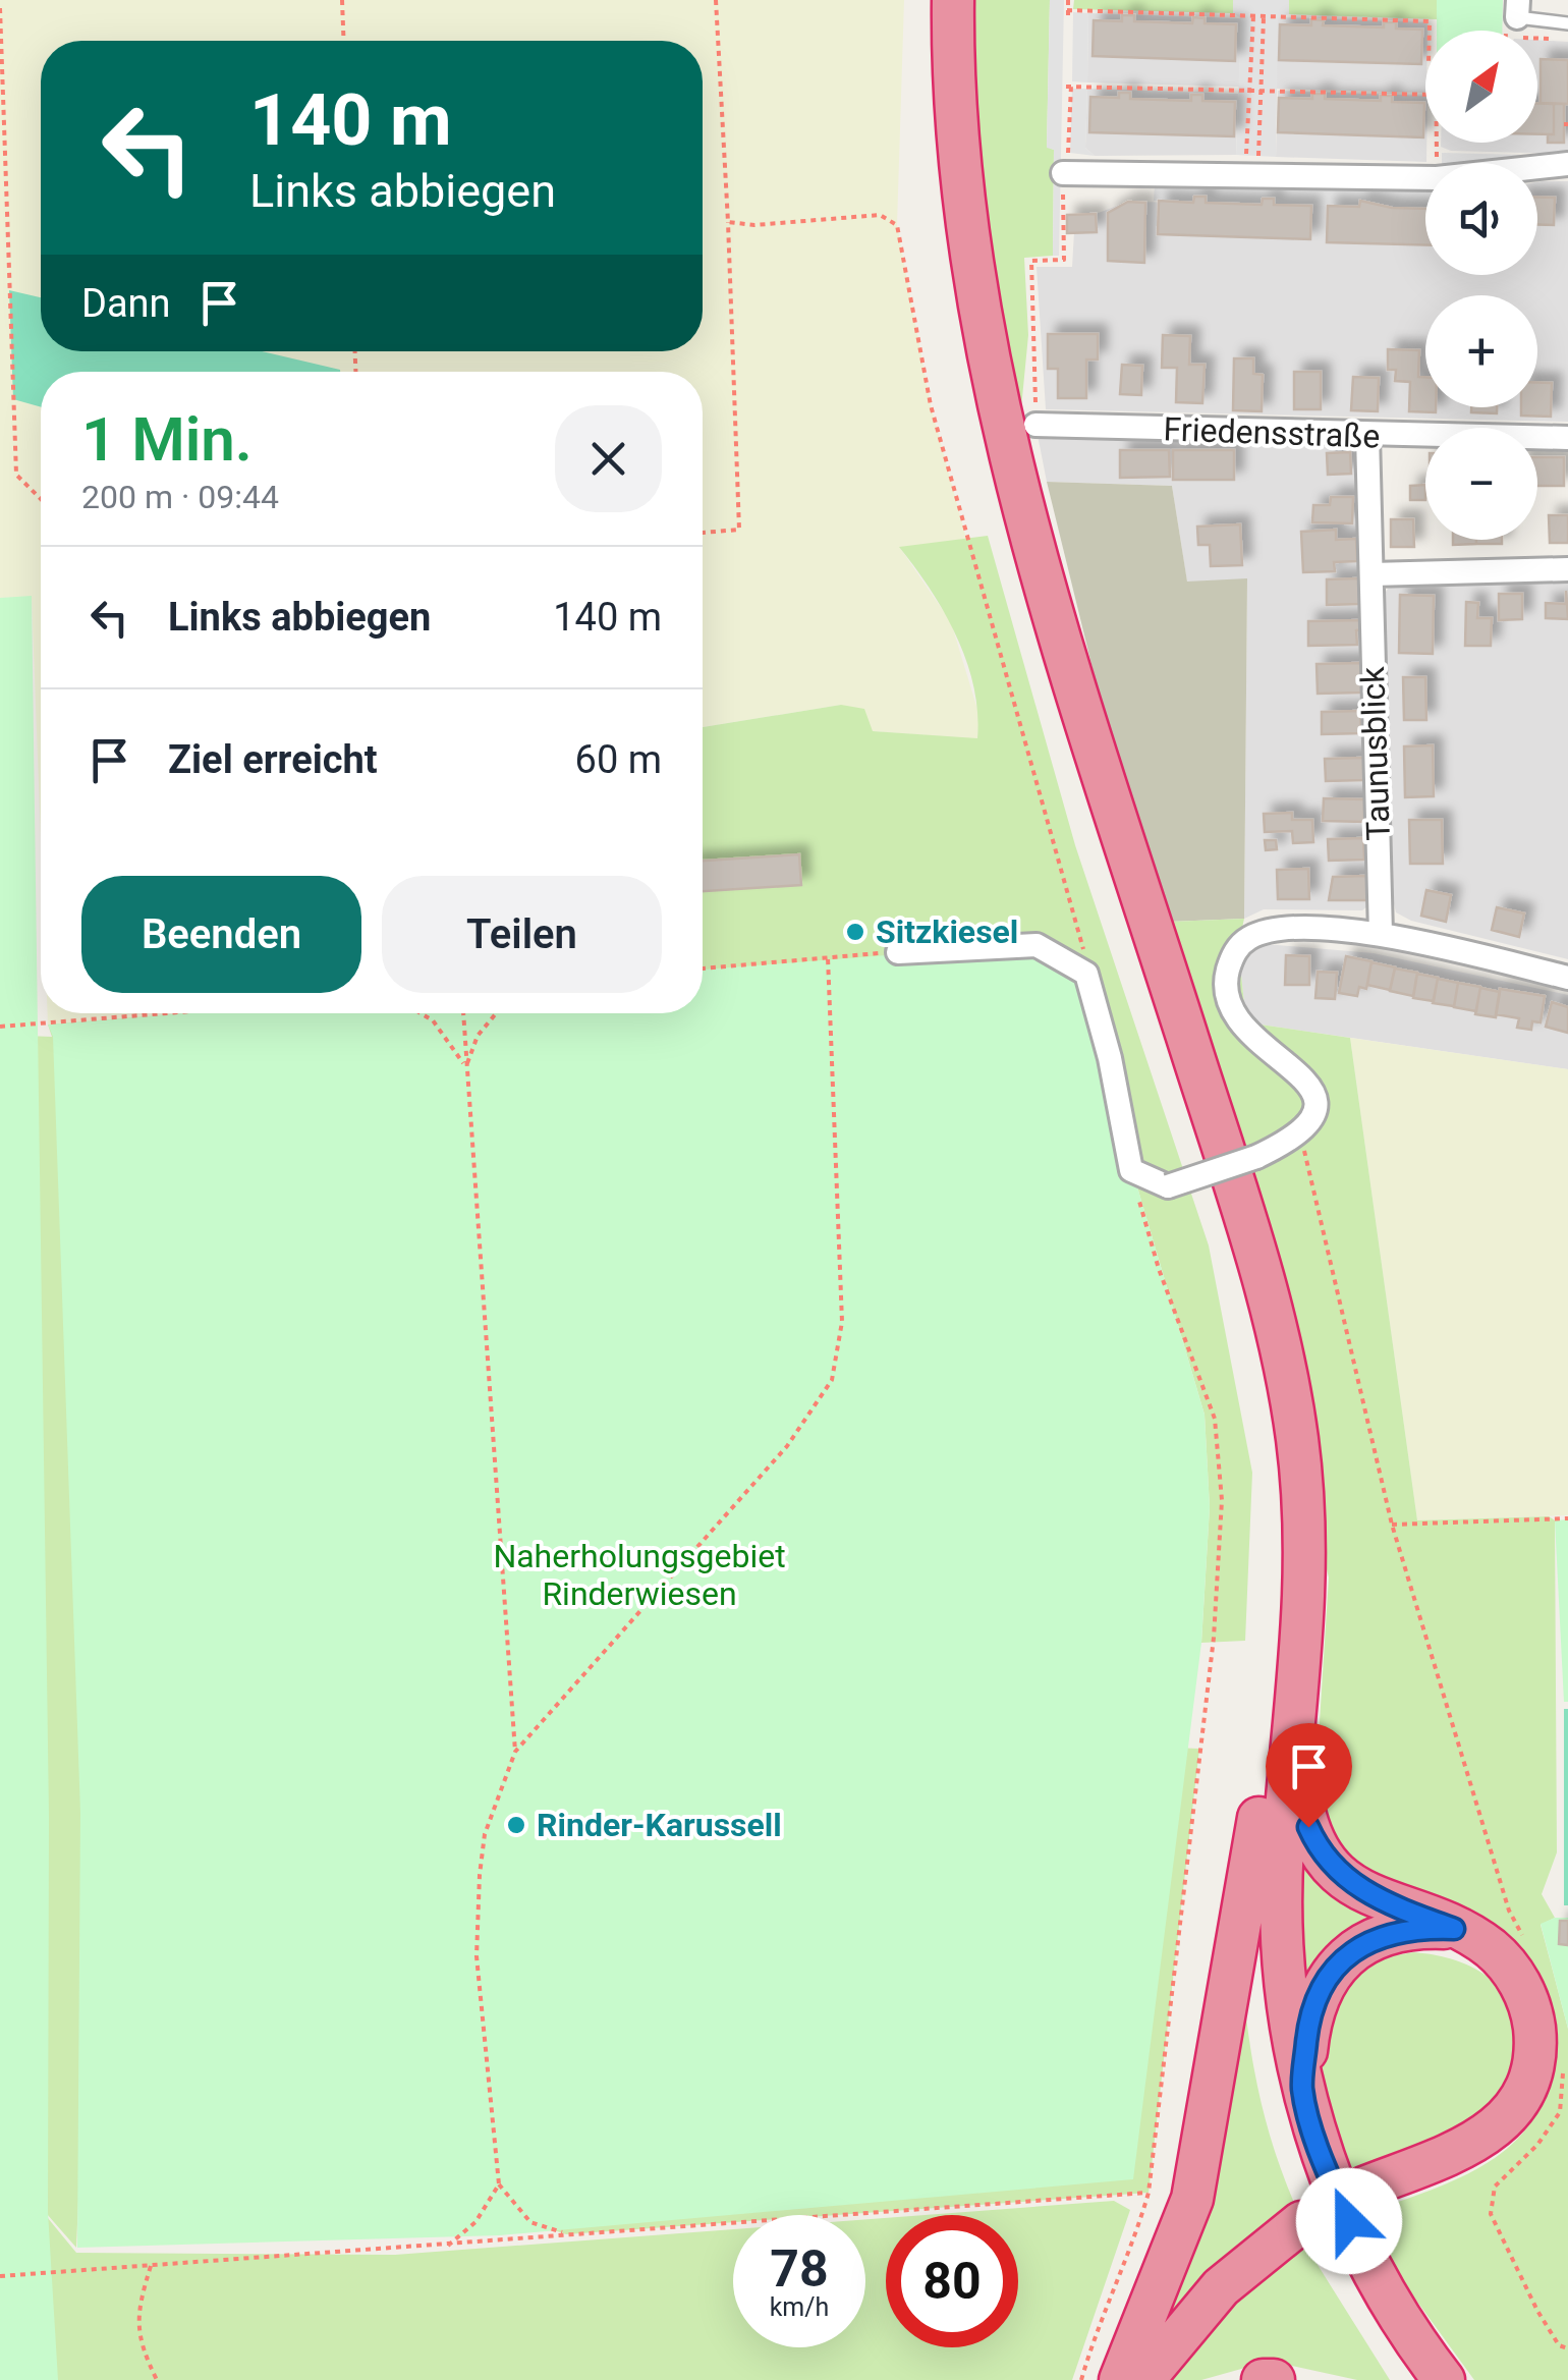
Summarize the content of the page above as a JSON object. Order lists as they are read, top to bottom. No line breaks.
{"streets":{"street":["Friedensstraße","Taunusblick"]},"crossings":[["Friedensstraße","Taunusblick"]],"parks":["Naherholungsgebiet Rinderwiesen"],"places":["Sitzkiesel","Rinder-Karussell"],"north":"top right","page":{"map_buttons":["+","−"],"turn":["140 m","Links abbiegen"],"then":"Dann","heading":["1 Min.","200 m · 09:44"],"list":[{"name":"Links abbiegen","value":"140 m"},{"name":"Ziel erreicht","value":"60 m"}],"buttons":["Beenden","Teilen"],"speed":"78 km/h","limit":"80"}}
